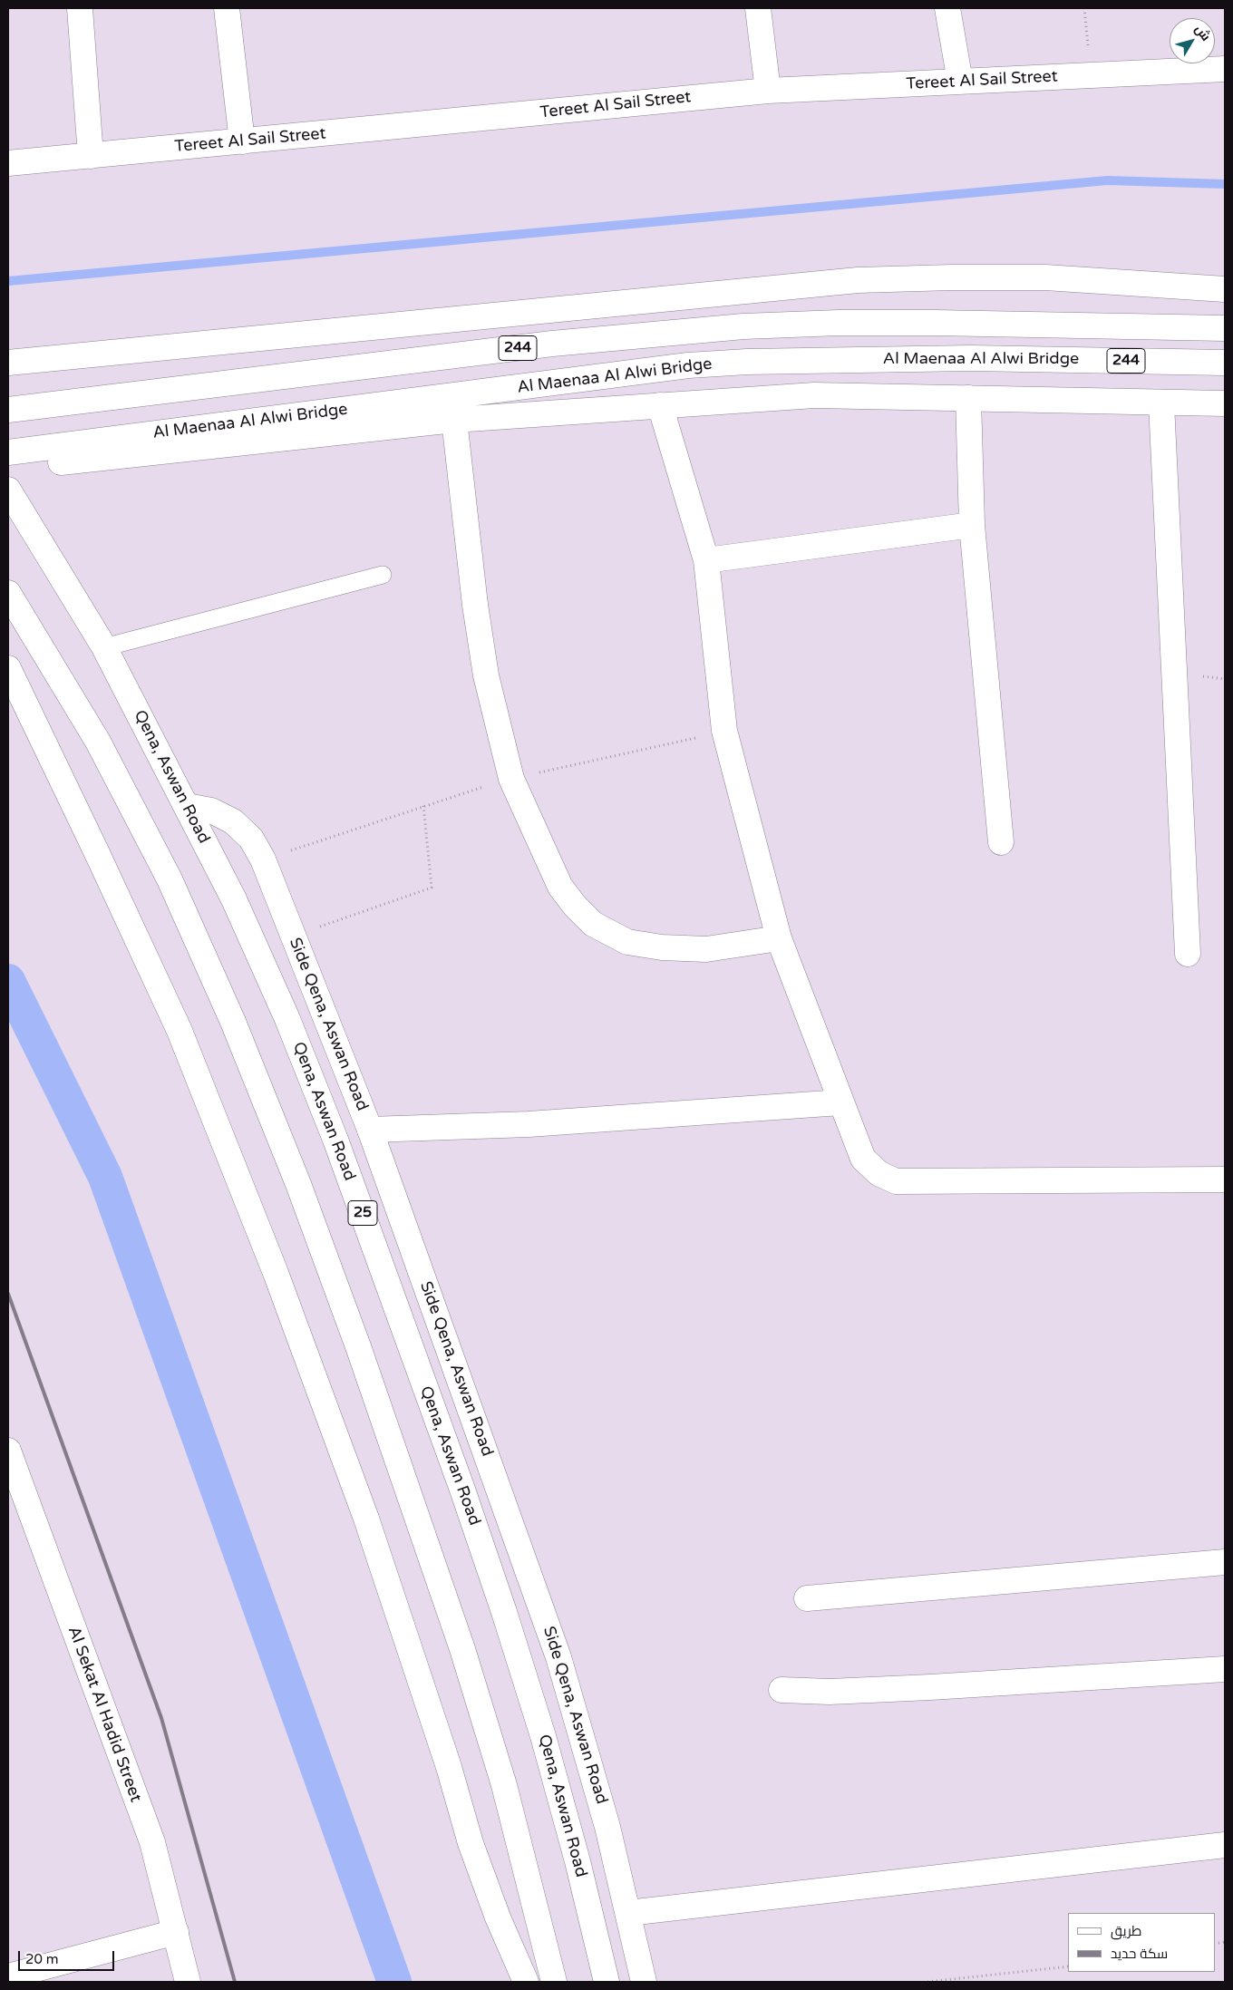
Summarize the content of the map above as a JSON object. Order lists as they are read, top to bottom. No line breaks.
{"streets":{"main road":["Tereet Al Sail Street","244","Al Maenaa Al Alwi Bridge","Qena, Aswan Road","Side Qena, Aswan Road","25","Al Sekat Al Hadid Street"]},"crossings":[["Qena, Aswan Road","Side Qena, Aswan Road"]],"legend":["طريق","سكة حديد"],"scale_bar":"20 m","north":"top right"}
